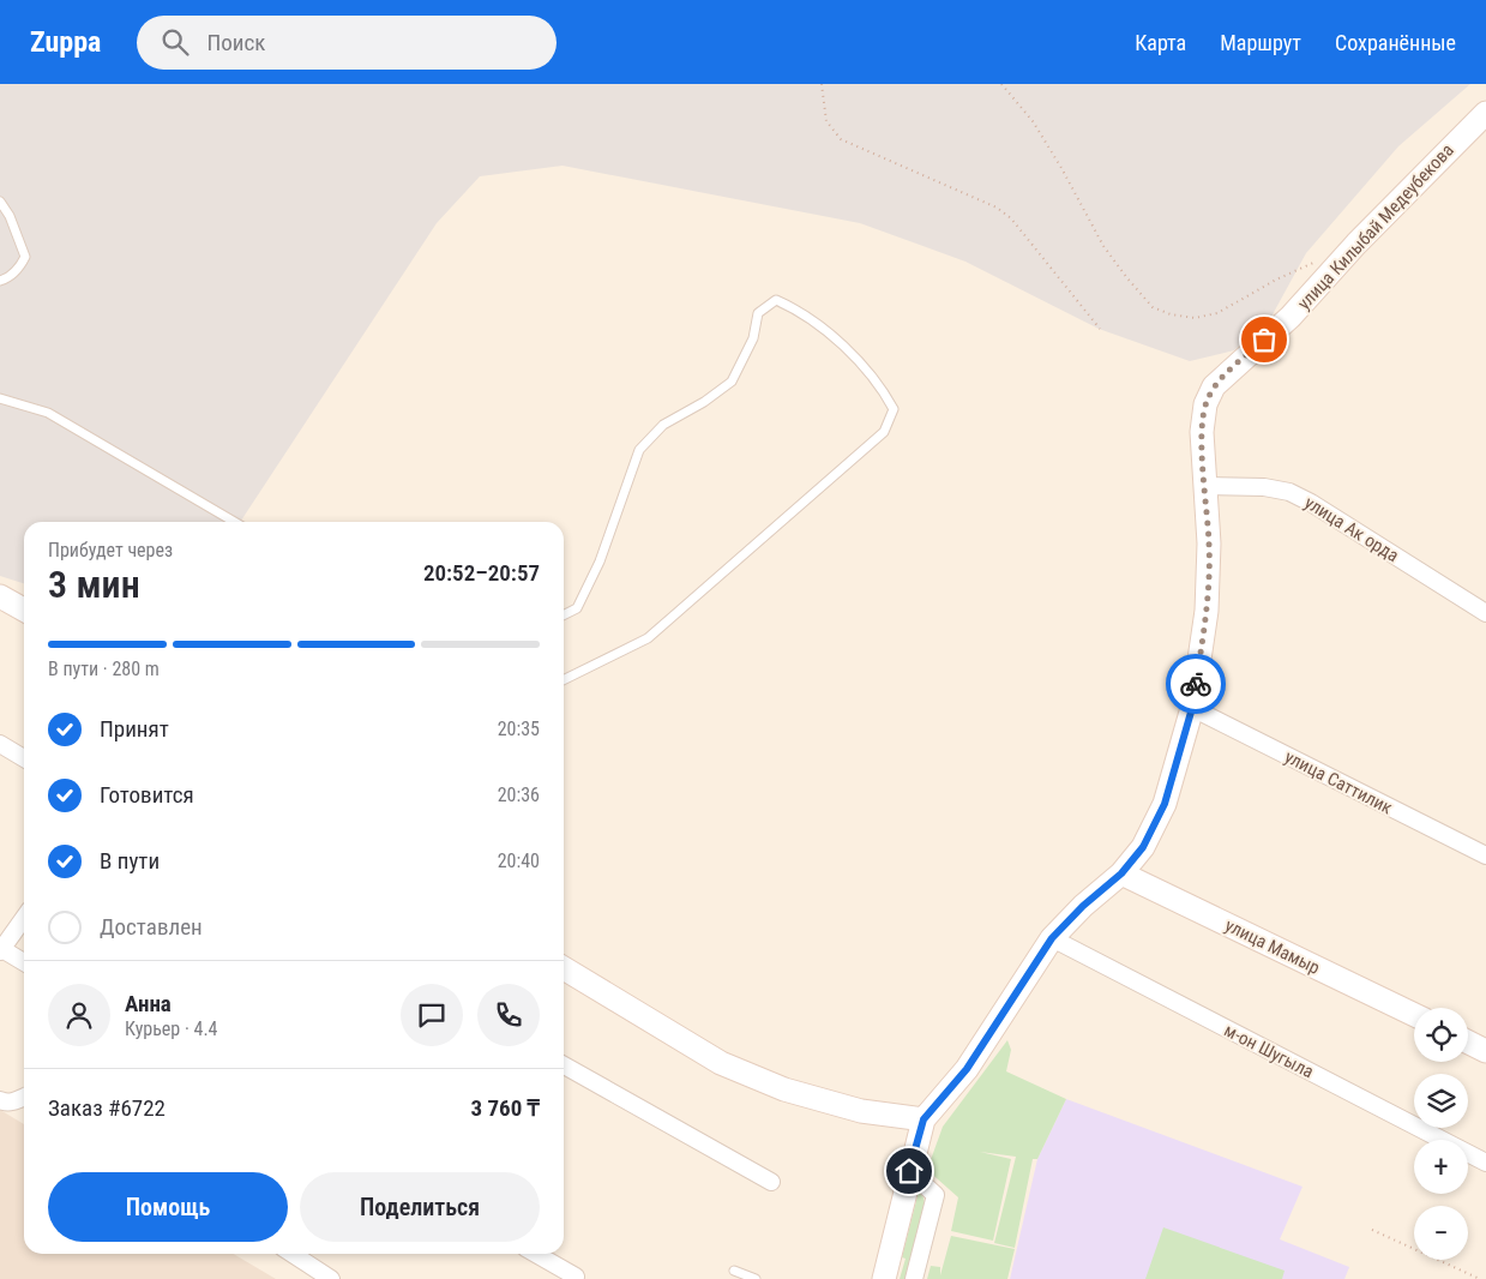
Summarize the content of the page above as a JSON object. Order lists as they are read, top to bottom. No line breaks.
{"streets":{"main road":["улица Килыбай Медеубекова","улица Мамыр"],"street":["улица Ак орда","улица Саттилик","м-он Шугыла"]},"crossings":[["улица Килыбай Медеубекова","улица Ак орда"],["улица Килыбай Медеубекова","улица Саттилик"],["улица Килыбай Медеубекова","улица Мамыр"],["улица Килыбай Медеубекова","м-он Шугыла"]],"page":{"header":"Zuppa","search":"Поиск","nav":["Карта","Маршрут","Сохранённые"],"heading":["3 мин","Прибудет через","20:52–20:57"],"panel":["Анна","Курьер · 4.4","Заказ #6722","3 760 ₸"],"bar":"В пути · 280 m","list":[["Принят","20:35"],["Готовится","20:36"],["В пути","20:40"],"Доставлен"],"map_buttons":["+","−"],"buttons":["Помощь","Поделиться"]}}
